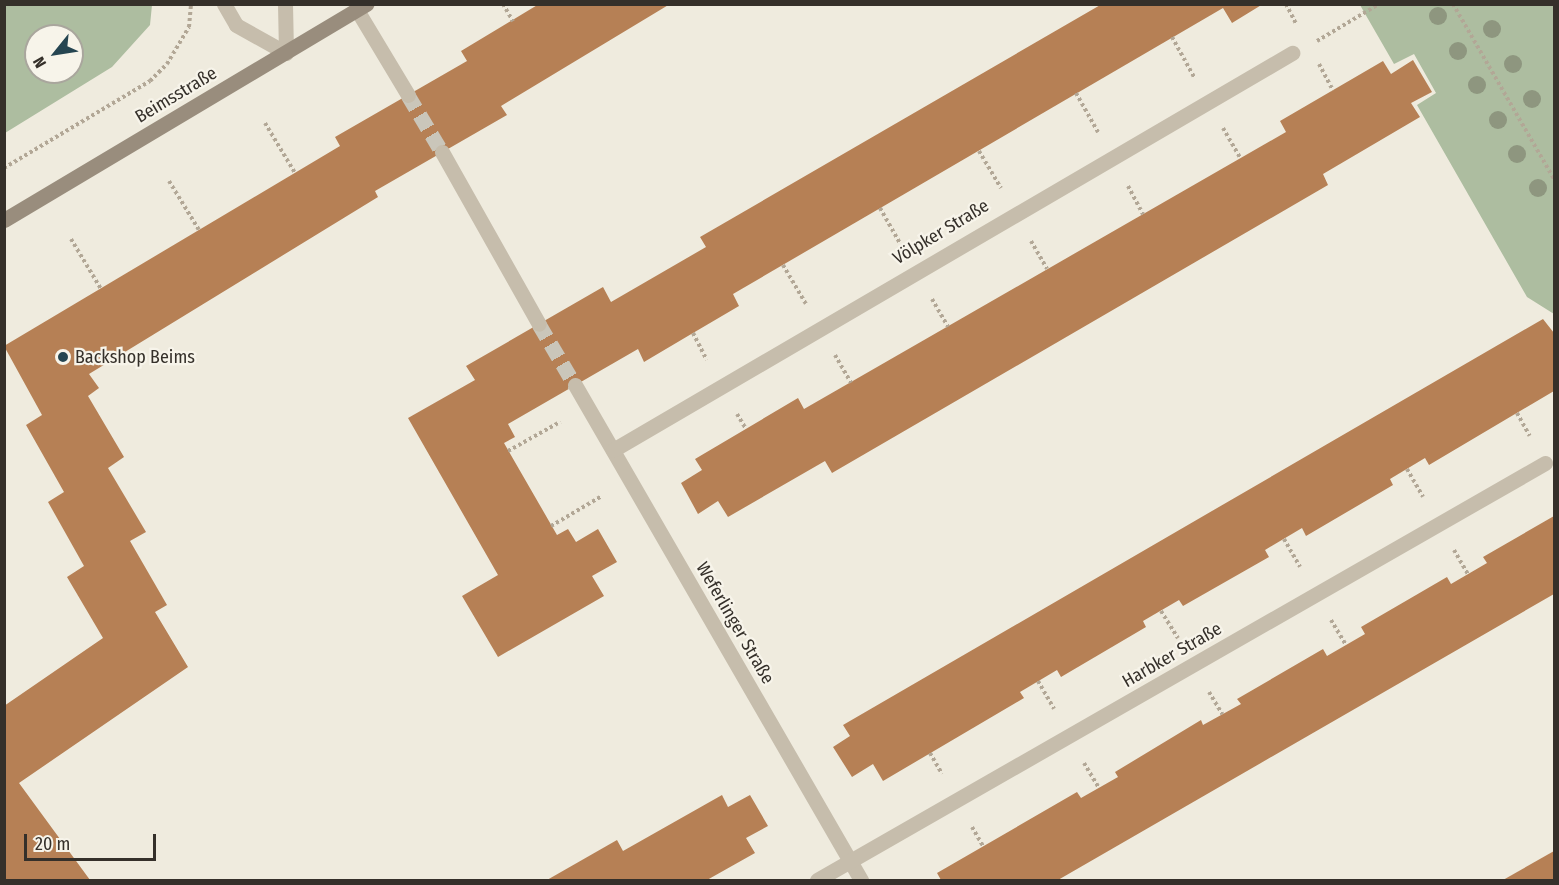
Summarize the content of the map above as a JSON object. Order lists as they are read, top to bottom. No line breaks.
{"streets":{"street":["Beimsstraße","Völpker Straße","Weferlinger Straße","Harbker Straße"]},"crossings":[["Völpker Straße","Weferlinger Straße"],["Weferlinger Straße","Harbker Straße"]],"places":["Backshop Beims"],"scale_bar":"20 m","north":"bottom left"}
